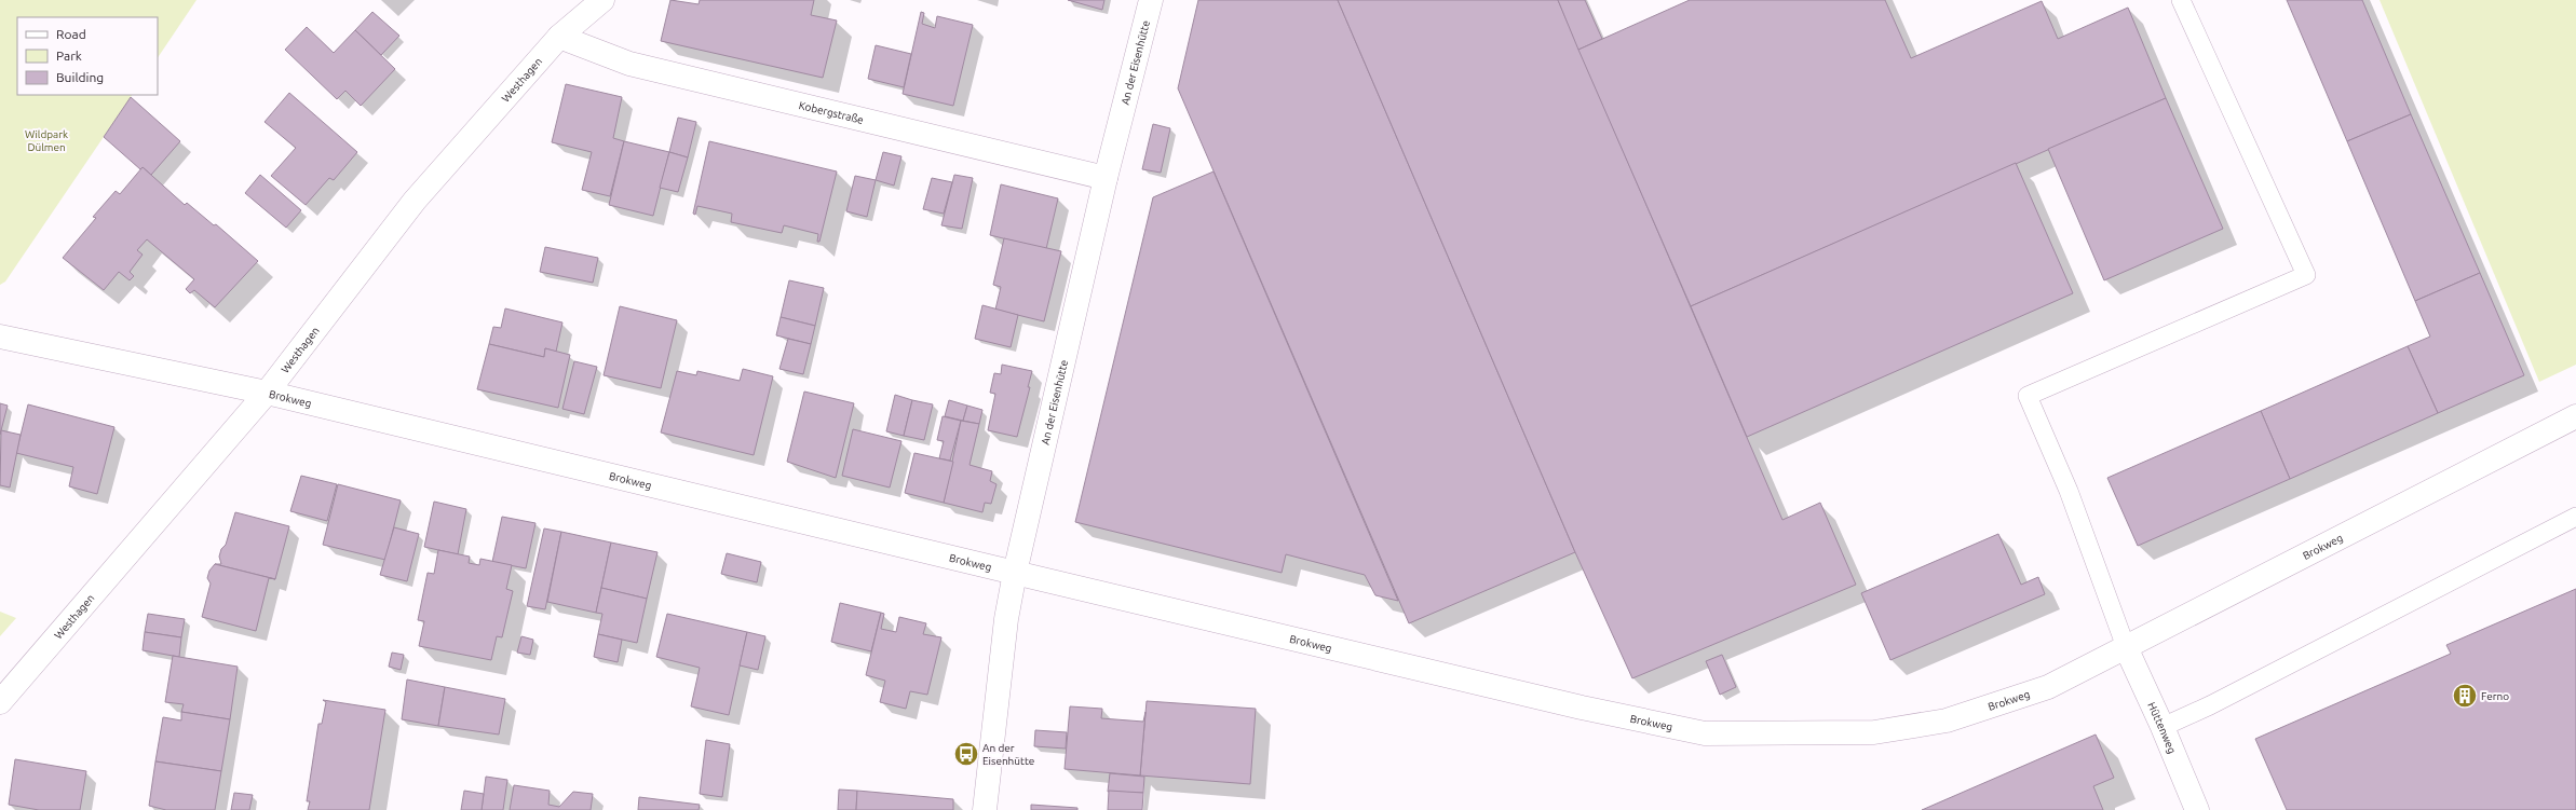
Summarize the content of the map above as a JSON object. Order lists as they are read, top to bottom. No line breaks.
{"streets":{"street":["An der Eisenhütte","Westhagen","Kobergstraße","Brokweg","Hüttenweg"]},"crossings":[["An der Eisenhütte","Kobergstraße"],["An der Eisenhütte","Brokweg"],["Westhagen","Kobergstraße"],["Westhagen","Brokweg"],["Brokweg","Hüttenweg"]],"parks":["Wildpark Dülmen"],"places":{"building":["Ferno"],"bus stop":["An der Eisenhütte"]},"legend":["Road","Park","Building"]}
